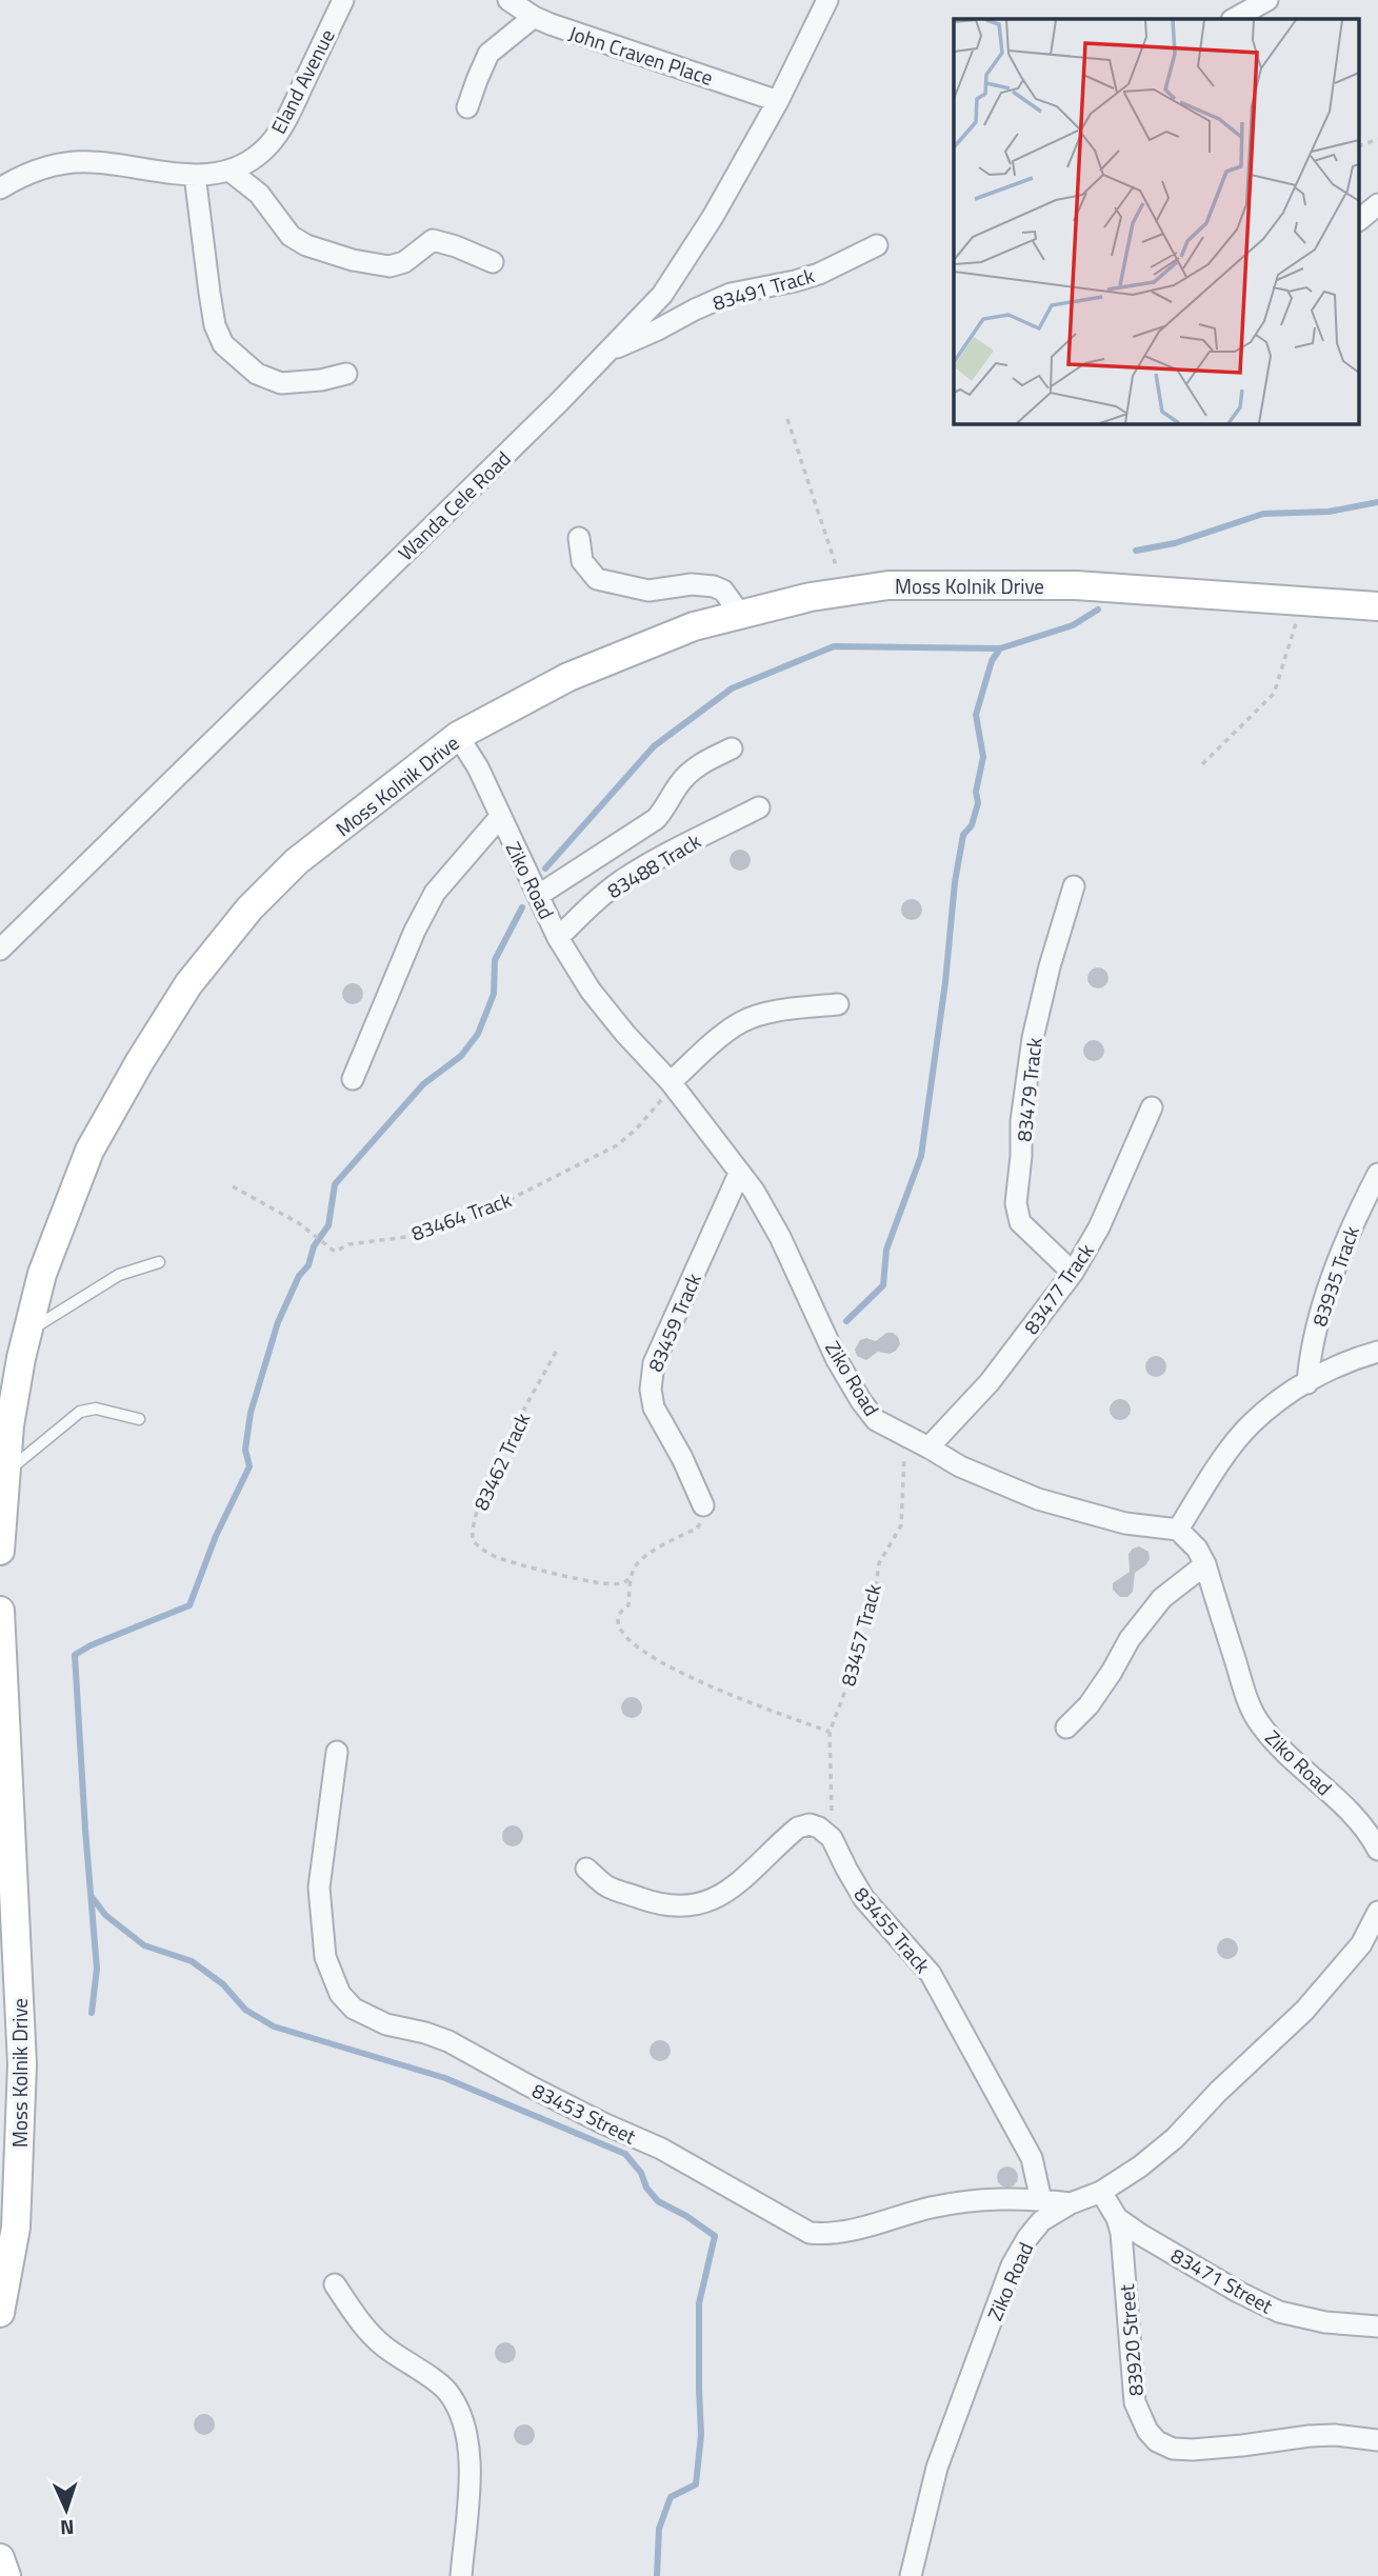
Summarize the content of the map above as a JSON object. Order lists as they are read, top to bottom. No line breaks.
{"streets":{"main road":["Moss Kolnik Drive"],"street":["John Craven Place","Eland Avenue","83491 Track","Wanda Cele Road","83488 Track","Ziko Road","83479 Track","83935 Track","83477 Track","83459 Track","83455 Track","83453 Street","83471 Street","83920 Street"],"path":["83464 Track","83462 Track","83457 Track"]},"crossings":[["John Craven Place","Wanda Cele Road"],["83491 Track","Wanda Cele Road"],["Moss Kolnik Drive","Ziko Road"],["83488 Track","Ziko Road"],["Ziko Road","83464 Track"],["Ziko Road","83477 Track"],["Ziko Road","83459 Track"],["Ziko Road","83457 Track"],["Ziko Road","83453 Street"],["Ziko Road","83920 Street"],["83479 Track","83477 Track"],["83477 Track","83457 Track"],["83457 Track","83455 Track"],["83455 Track","83453 Street"],["83471 Street","83920 Street"]],"north":"bottom"}
